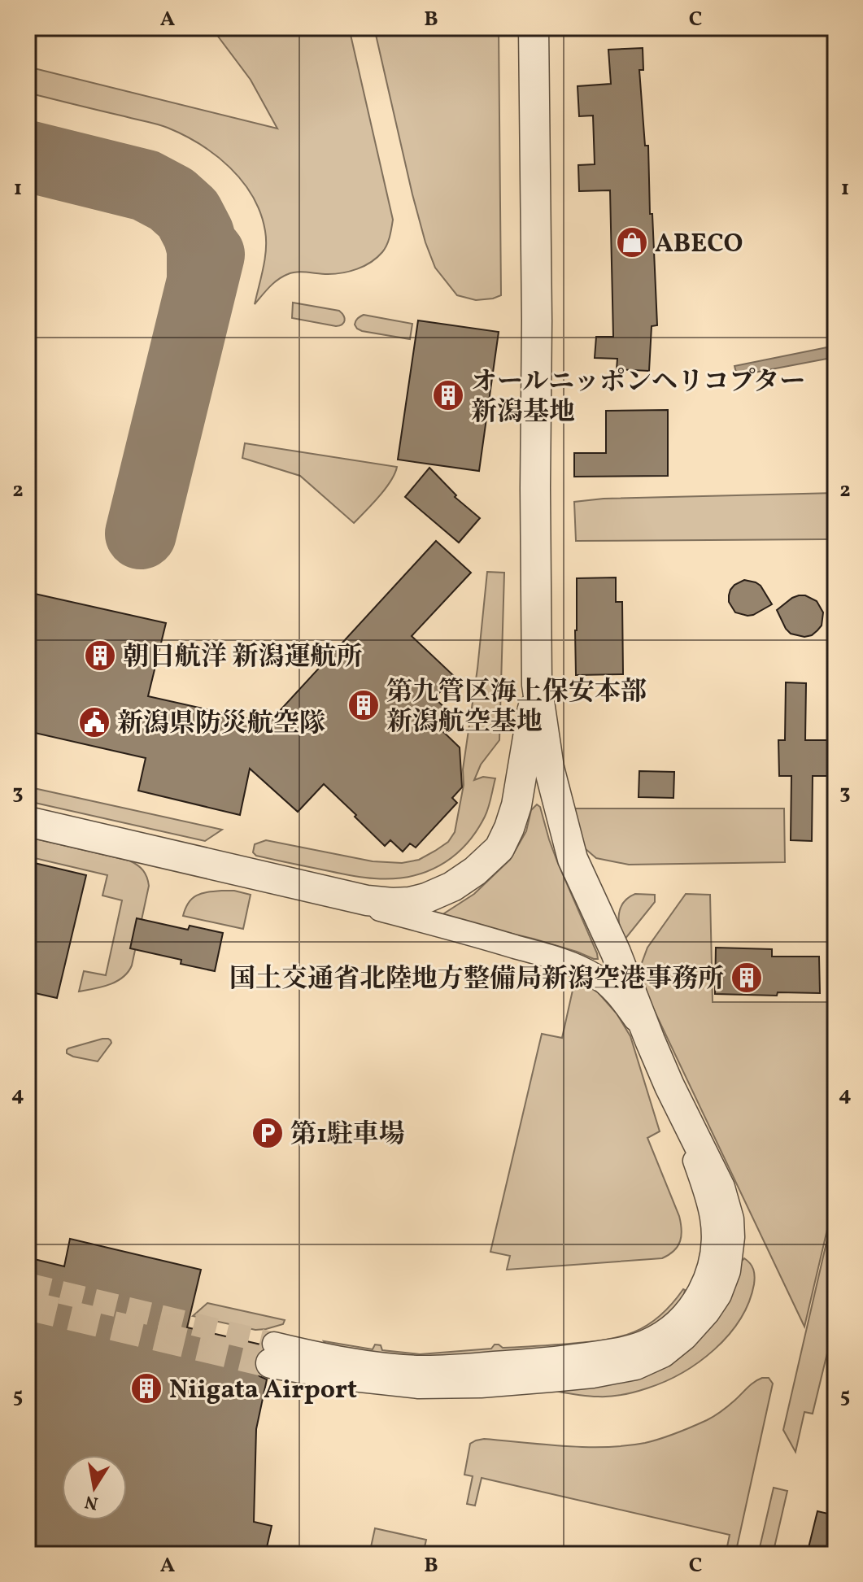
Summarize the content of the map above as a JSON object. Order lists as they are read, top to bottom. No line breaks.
{"places":{"shop":["ABECO"],"building":["オールニッポンヘリコプター 新潟基地","朝日航洋 新潟運航所","第九管区海上保安本部 新潟航空基地","国土交通省北陸地方整備局新潟空港事務所","Niigata Airport"],"public building":["新潟県防災航空隊"],"parking":["第1駐車場"]},"north":"bottom","grid":{"columns":["A","B","C"],"rows":["1","2","3","4","5"]}}
